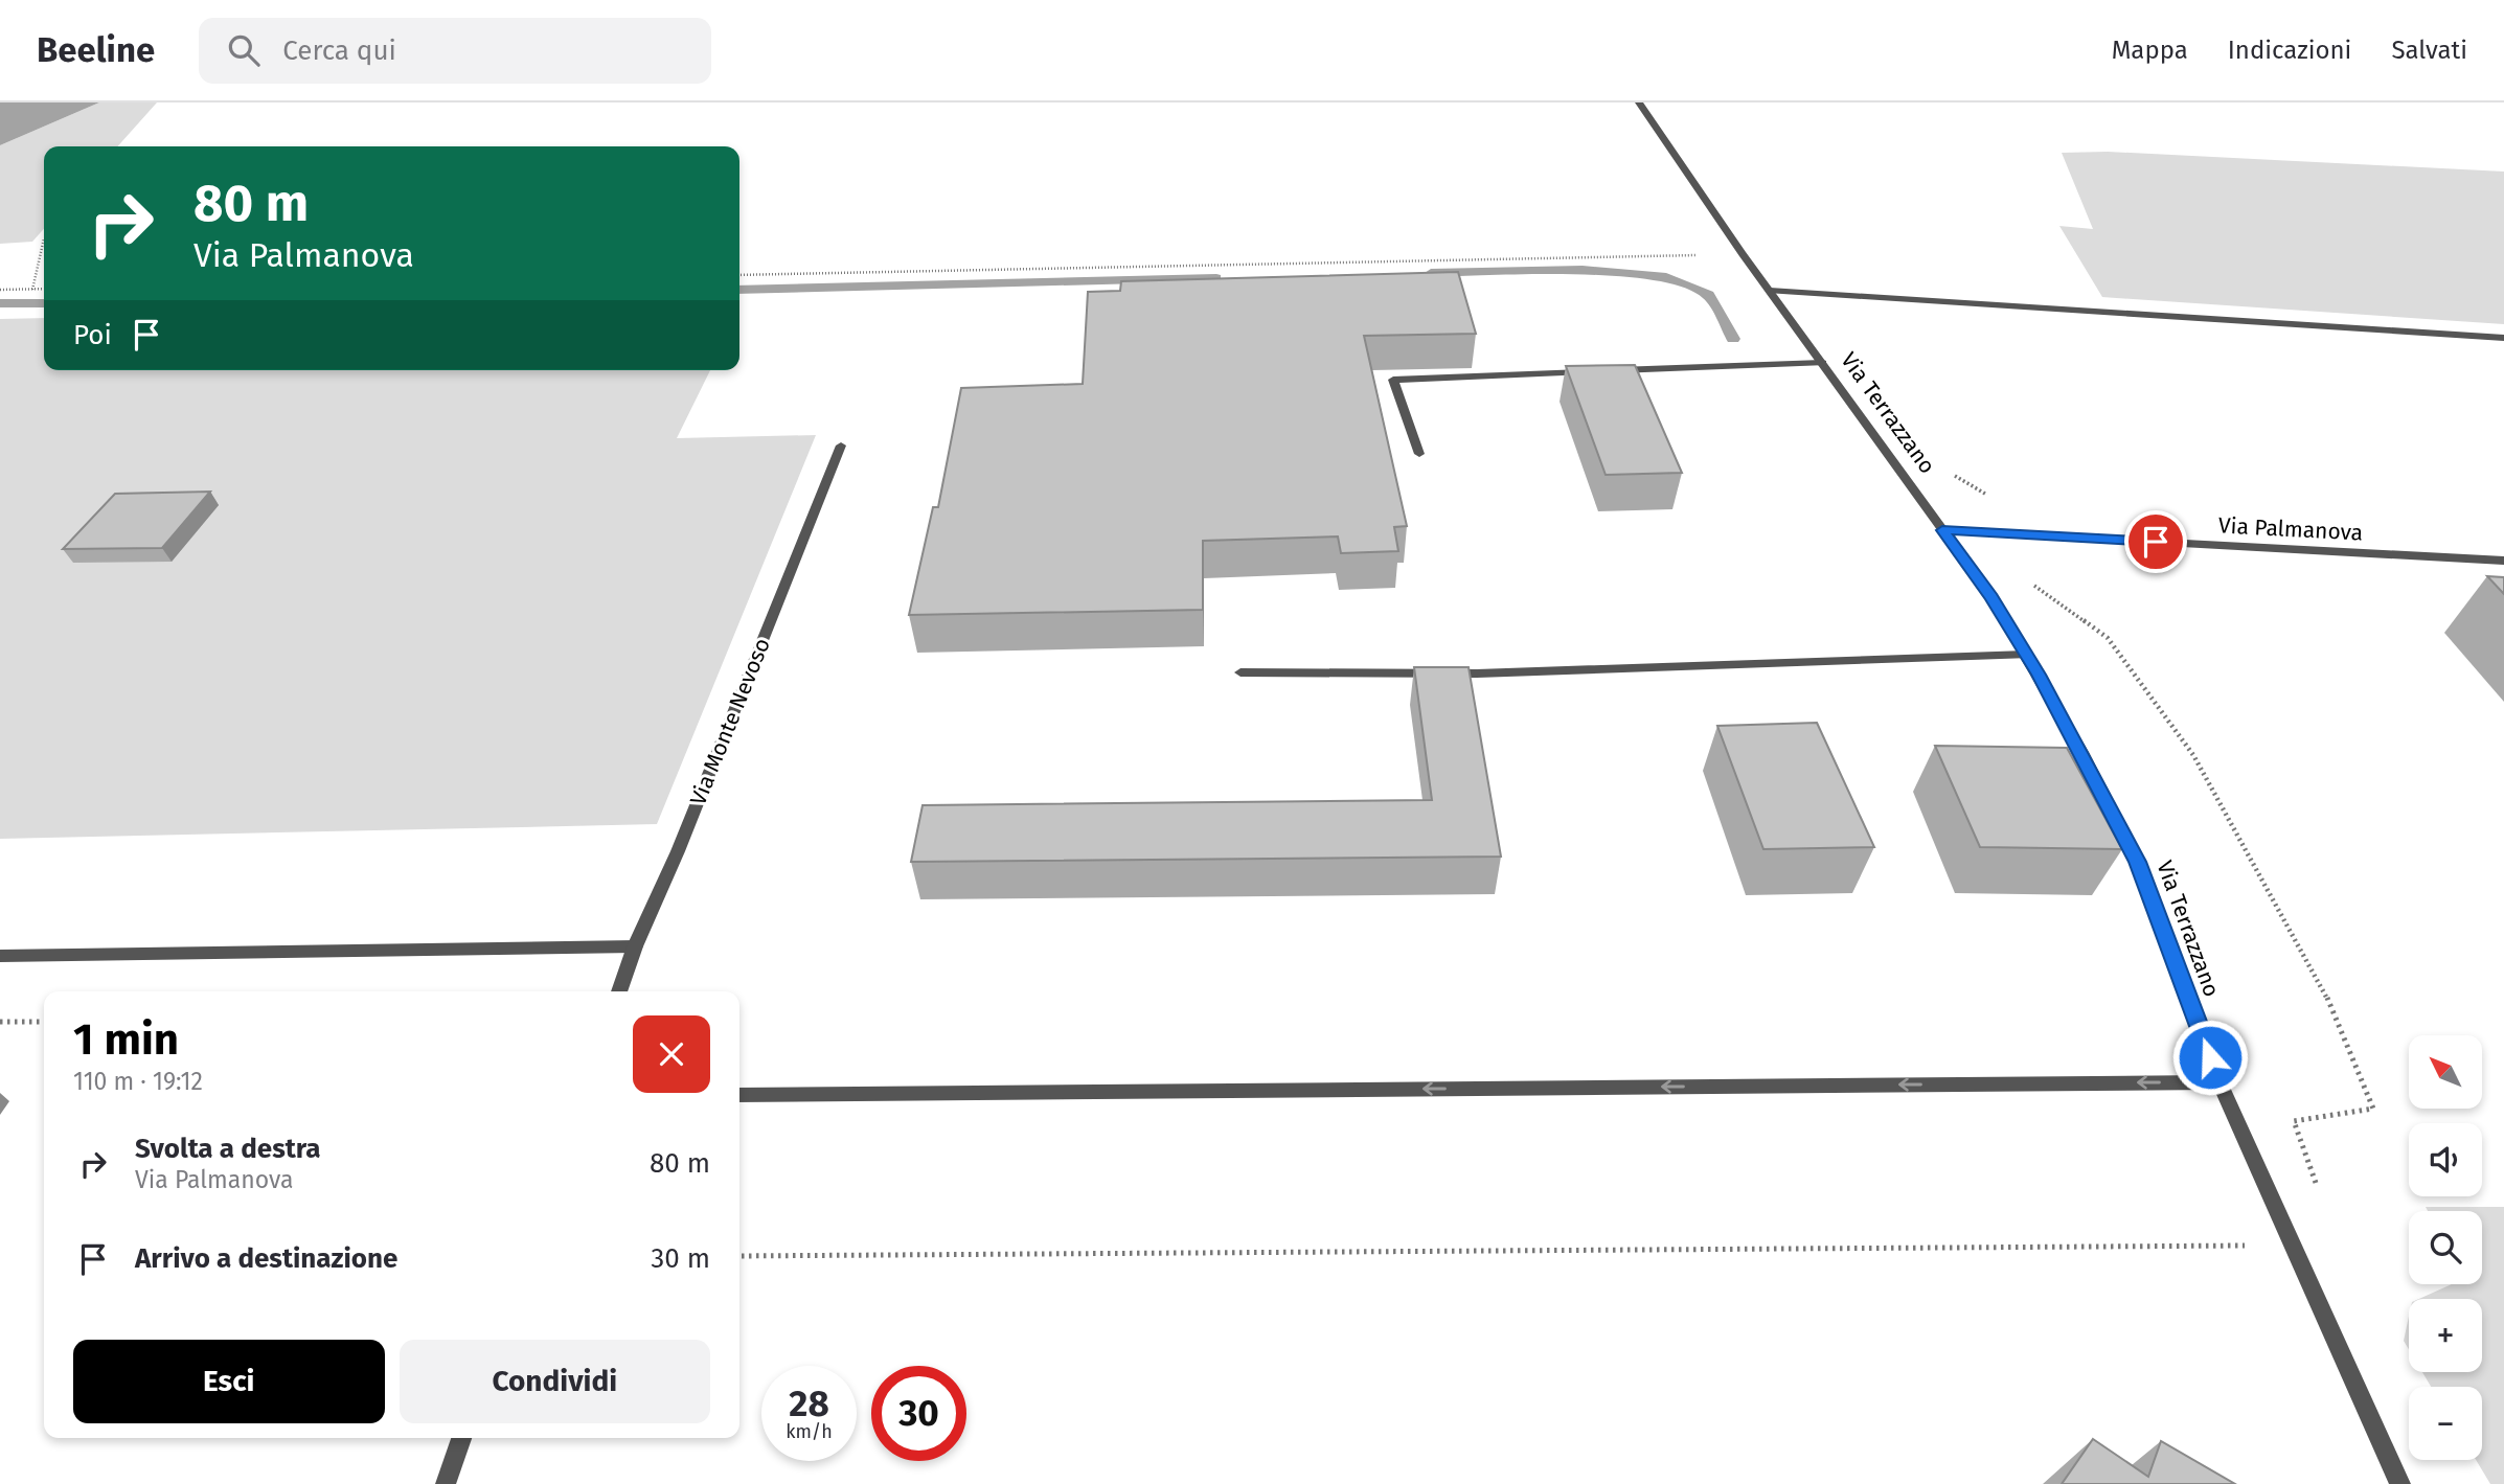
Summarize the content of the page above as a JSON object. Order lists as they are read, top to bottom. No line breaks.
{"streets":{"street":["Via Terrazzano","Via Palmanova","Via Monte Nevoso"]},"crossings":[["Via Terrazzano","Via Palmanova"]],"north":"top left","page":{"header":"Beeline","search":"Cerca qui","nav":["Mappa","Indicazioni","Salvati"],"turn":["80 m","Via Palmanova"],"then":"Poi","heading":["1 min","110 m · 19:12"],"map_buttons":["+","−"],"list":[{"name":"Svolta a destra","note":"Via Palmanova","value":"80 m"},{"name":"Arrivo a destinazione","value":"30 m"}],"buttons":["Esci","Condividi"],"speed":"28 km/h","limit":"30"}}
